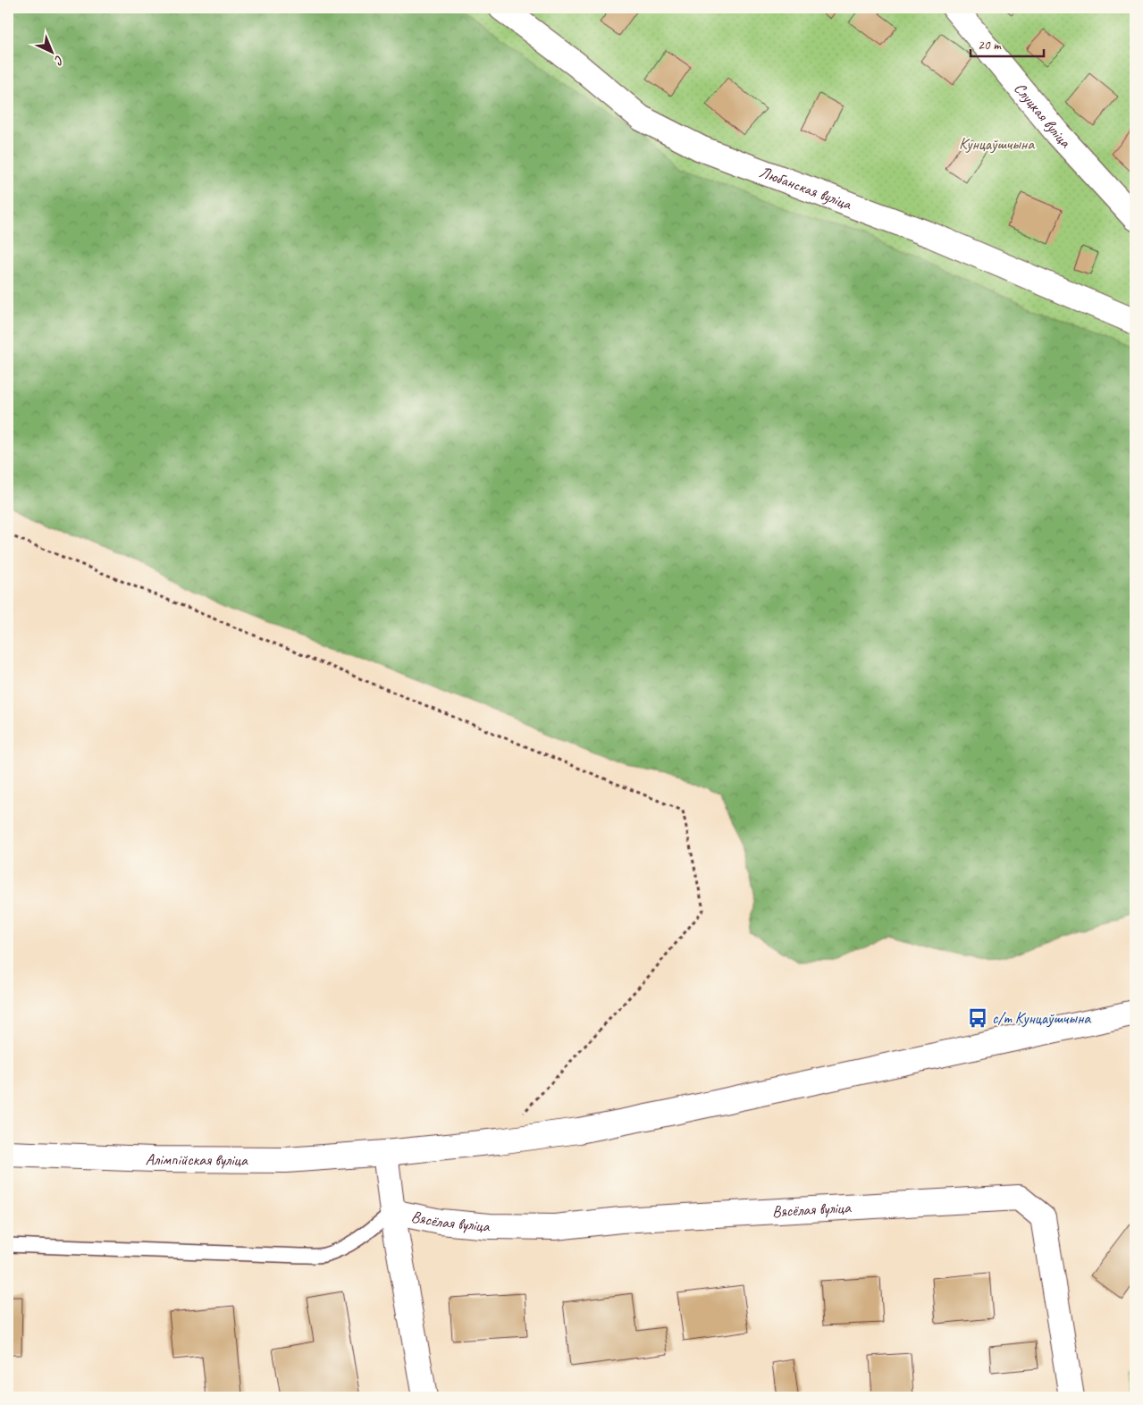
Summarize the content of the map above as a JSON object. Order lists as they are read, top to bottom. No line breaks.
{"streets":{"street":["Слуцкая вуліца","Любанская вуліца","Алімпійская вуліца","Вясёлая вуліца"]},"parks":["Кунцаўшчына"],"places":{"bus stop":["с/т Кунцаўшчына"]},"scale_bar":"20 m","north":"bottom right"}
